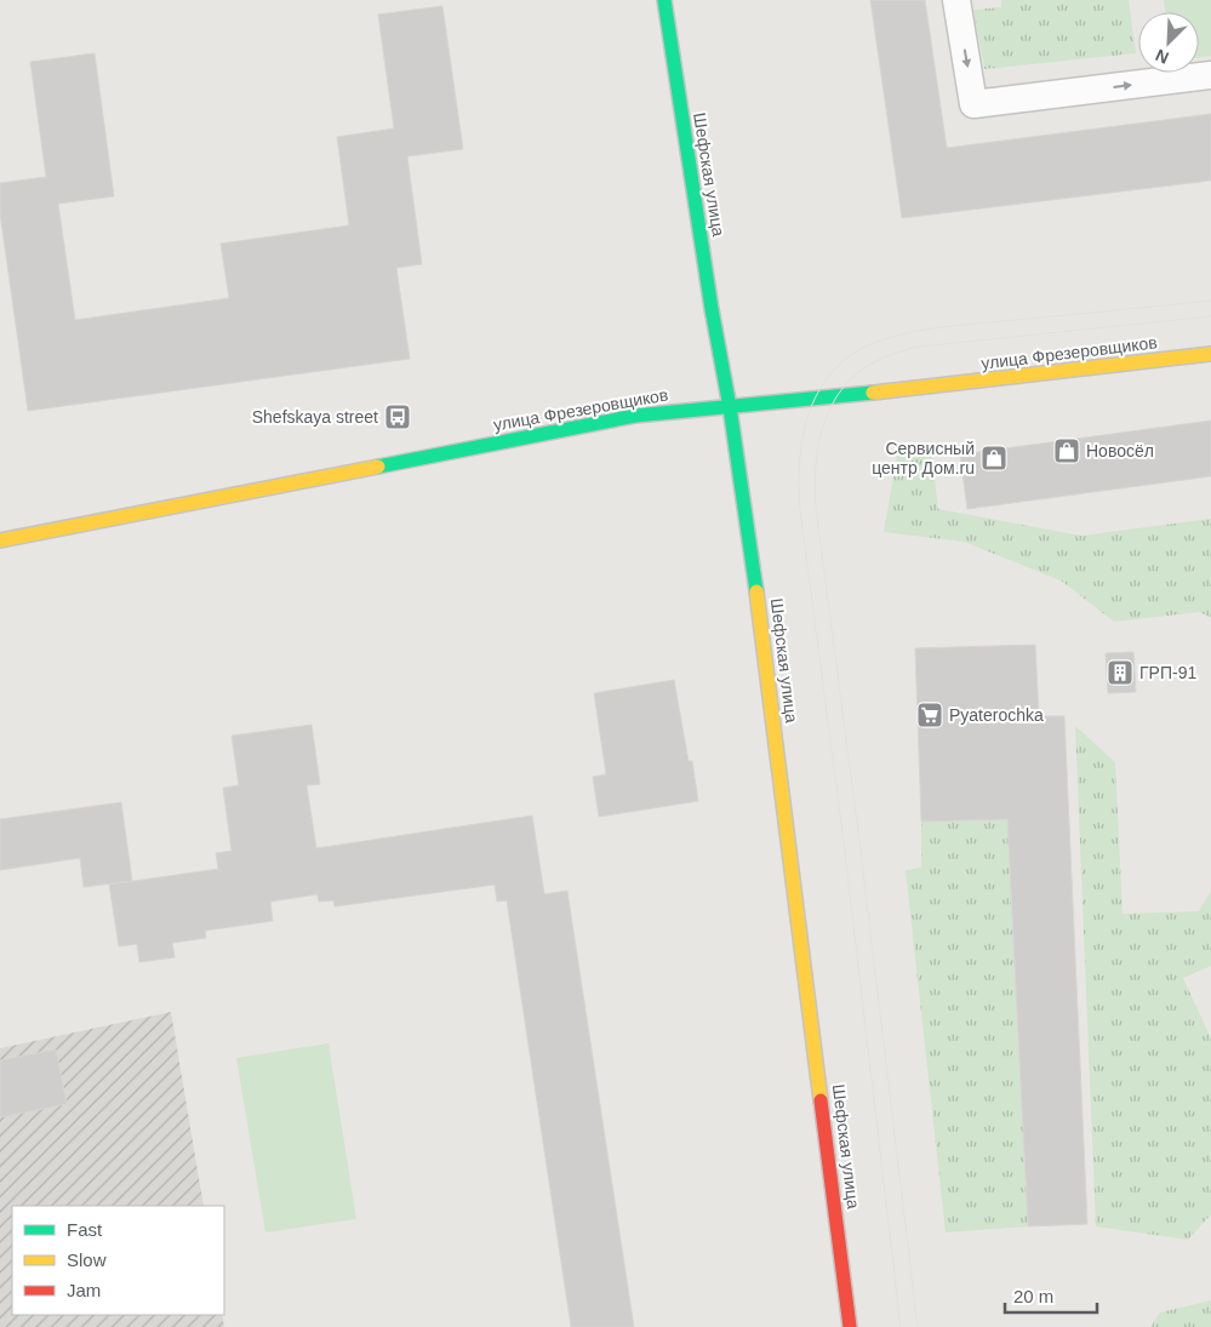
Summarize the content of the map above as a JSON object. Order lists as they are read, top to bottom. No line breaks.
{"streets":{"main road":["Шефская улица","улица Фрезеровщиков"]},"crossings":[["Шефская улица","улица Фрезеровщиков"]],"places":{"bus stop":["Shefskaya street"],"shop":["Новосёл","Сервисный центр Дом.ru"],"building":["ГРП-91"],"supermarket":["Pyaterochka"]},"legend":["Fast","Slow","Jam"],"scale_bar":"20 m","north":"bottom left"}
